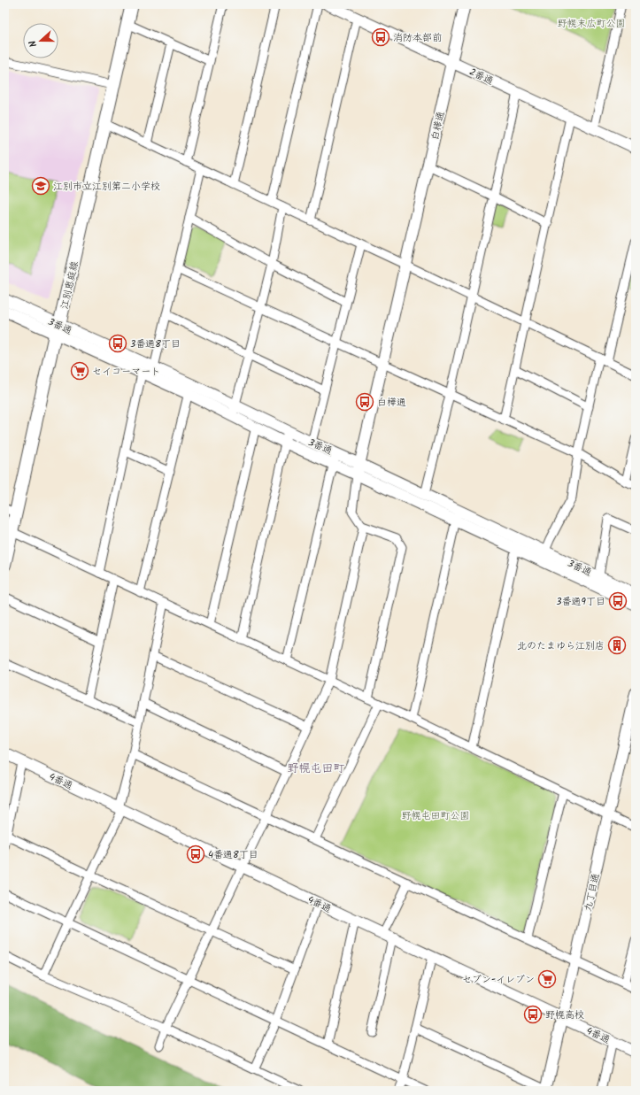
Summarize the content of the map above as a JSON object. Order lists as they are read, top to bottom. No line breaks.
{"streets":{"main road":["江別恵庭線"],"street":["2番通","白樺通","3番通","4番通","九丁目通"]},"crossings":[["2番通","白樺通"],["白樺通","3番通"],["江別恵庭線","3番通"],["4番通","九丁目通"]],"districts":["野幌屯田町"],"parks":["野幌末広町公園","野幌屯田町公園"],"places":{"bus stop":["消防本部前","3番通8丁目","白樺通","3番通9丁目","4番通8丁目","野幌高校"],"school or university":["江別市立江別第二小学校"],"supermarket":["セイコーマート","セブン-イレブン"],"building":["北のたまゆら江別店"]},"north":"left"}
